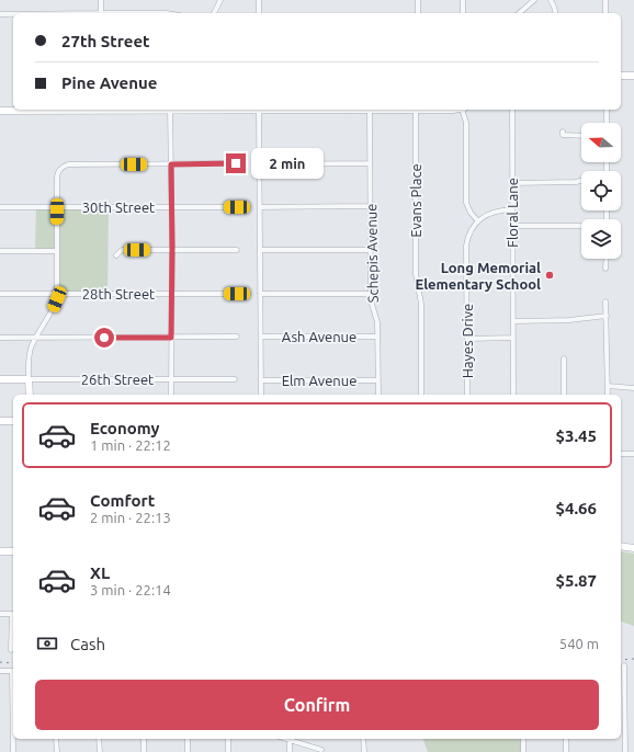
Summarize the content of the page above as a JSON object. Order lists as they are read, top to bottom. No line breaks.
{"streets":{"street":["Evans Place","30th Street","Floral Lane","Schepis Avenue","28th Street","Ash Avenue","Hayes Drive","26th Street","Elm Avenue"]},"crossings":[["Schepis Avenue","Ash Avenue"],["Schepis Avenue","Elm Avenue"]],"places":["Long Memorial Elementary School"],"north":"left","page":{"banner":["27th Street","Pine Avenue"],"bubble":"2 min","list":[{"name":"Economy","note":"1 min · 22:12","value":"$3.45"},{"name":"Comfort","note":"2 min · 22:13","value":"$4.66"},{"name":"XL","note":"3 min · 22:14","value":"$5.87"}],"pay":["Cash","540 m"],"buttons":"Confirm"}}
